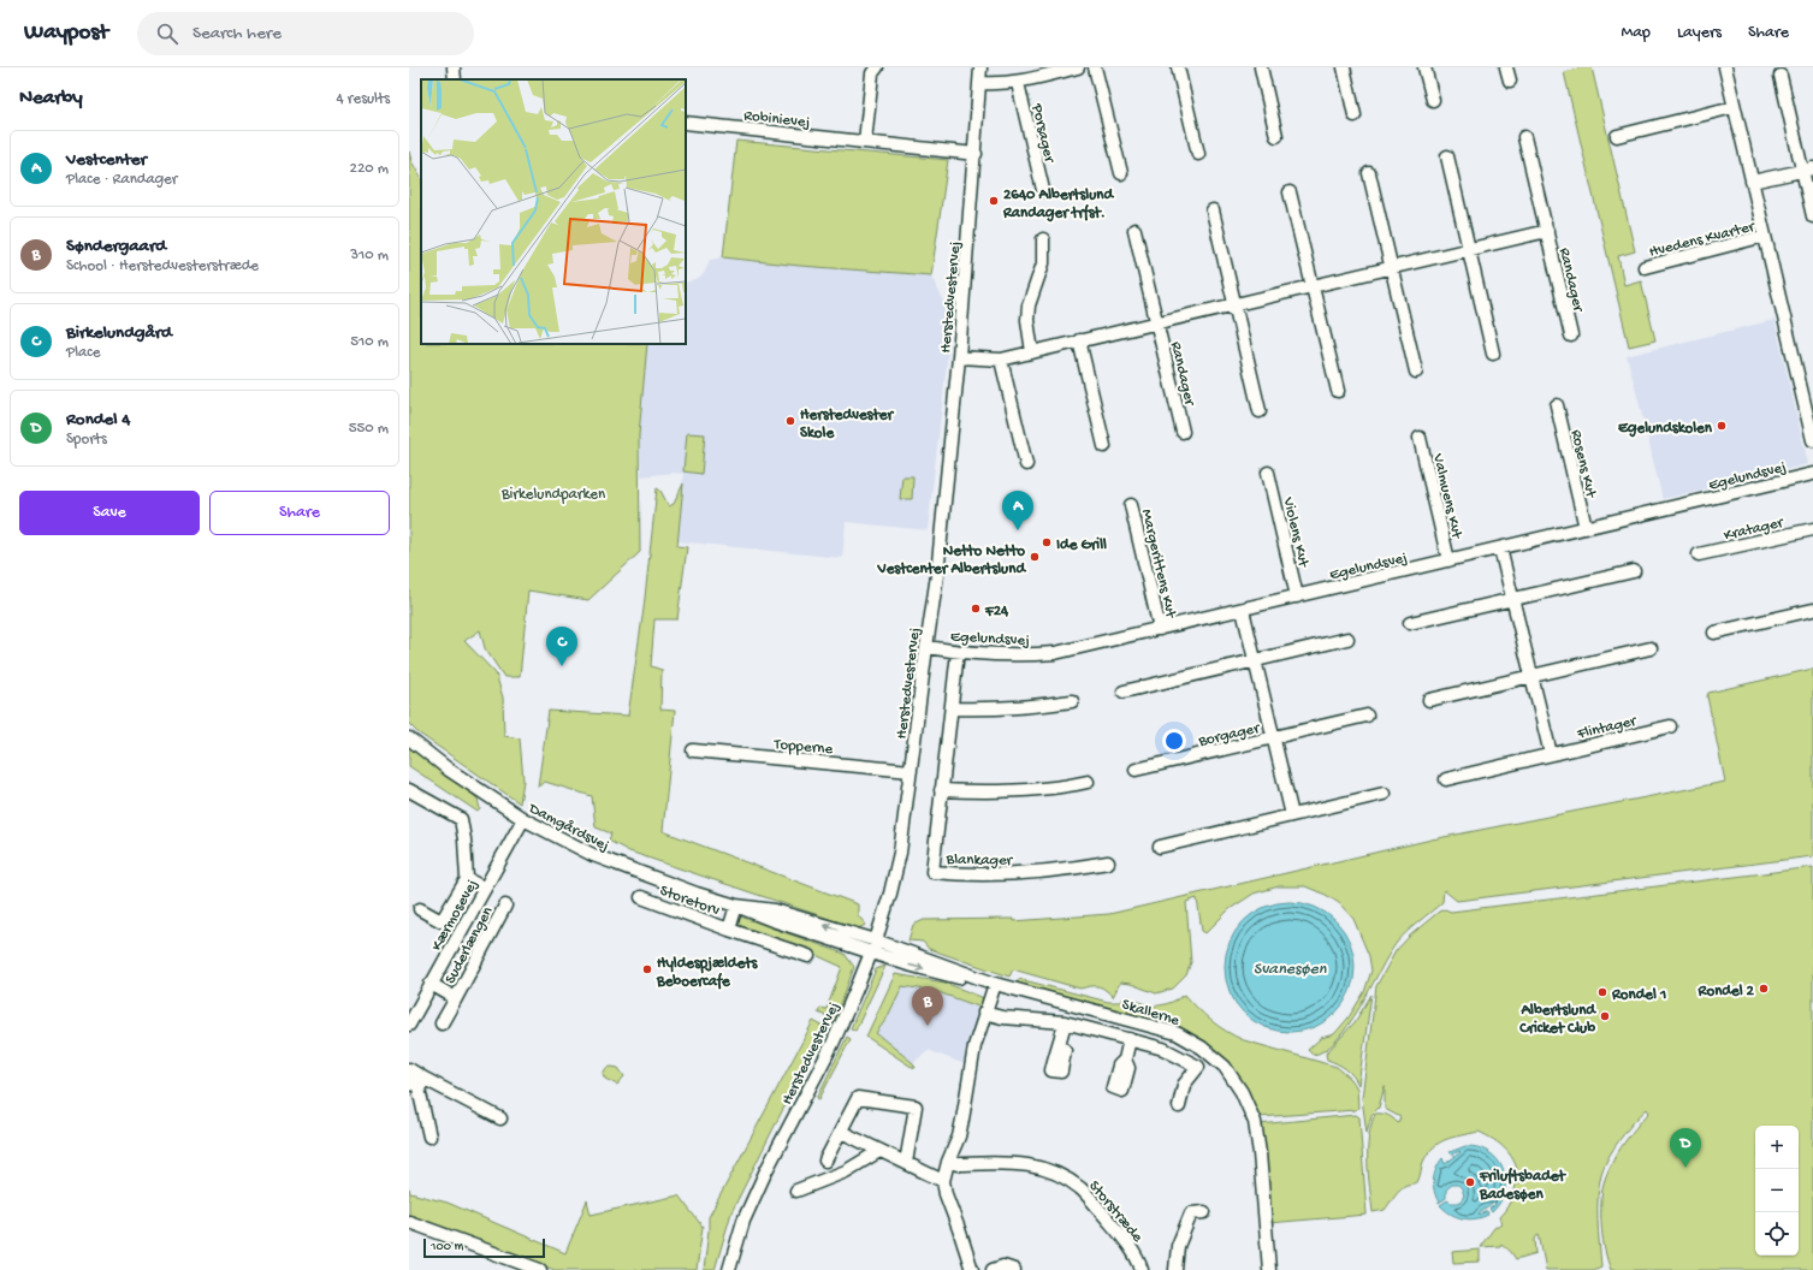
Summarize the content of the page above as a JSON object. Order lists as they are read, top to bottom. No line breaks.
{"streets":{"street":["Robinievej","Porsager","Hvedens Kvarter","Randager","Herstedvestervej","Rosens Kvt","Egelundsvej","Valmuens Kvt","Kratager","Violens Kvt","Margerittens Kvt","Flintager","Borgager","Topperne","Damgårdsvej","Blankager","Storetorv","Kærmosevej","Suderlængen","Skallerne","Storstræde"]},"crossings":[["Robinievej","Herstedvestervej"],["Randager","Herstedvestervej"],["Herstedvestervej","Egelundsvej"],["Herstedvestervej","Topperne"],["Herstedvestervej","Damgårdsvej"],["Herstedvestervej","Skallerne"],["Rosens Kvt","Egelundsvej"],["Egelundsvej","Valmuens Kvt"],["Egelundsvej","Violens Kvt"],["Egelundsvej","Margerittens Kvt"],["Egelundsvej","Borgager"],["Egelundsvej","Blankager"],["Damgårdsvej","Storetorv"],["Damgårdsvej","Kærmosevej"],["Damgårdsvej","Skallerne"],["Kærmosevej","Suderlængen"]],"water":["Svanesøen"],"parks":["Birkelundparken"],"places":["2640 Albertslund Randager trfst.","Herstedvester Skole","Egelundskolen","Ide Grill","Netto Netto Vestcenter Albertslund","F24","Hyldespjældets Beboercafe","Rondel 2","Rondel 1","Albertslund Cricket Club","Friluftsbadet Badesøen"],"scale_bar":"100 m","page":{"header":"Waypost","search":"Search here","nav":["Map","Layers","Share"],"heading":["Nearby","4 results"],"list":[{"mark":"A","name":"Vestcenter","note":"Place · Randager","value":"220 m"},{"mark":"B","name":"Søndergaard","note":"School · Herstedvesterstræde","value":"310 m"},{"mark":"C","name":"Birkelundgård","note":"Place","value":"510 m"},{"mark":"D","name":"Rondel 4","note":"Sports","value":"550 m"}],"buttons":["Save","Share"],"pins":["A","C","B","D"],"map_buttons":["+","−"],"scale":"100 m"}}
